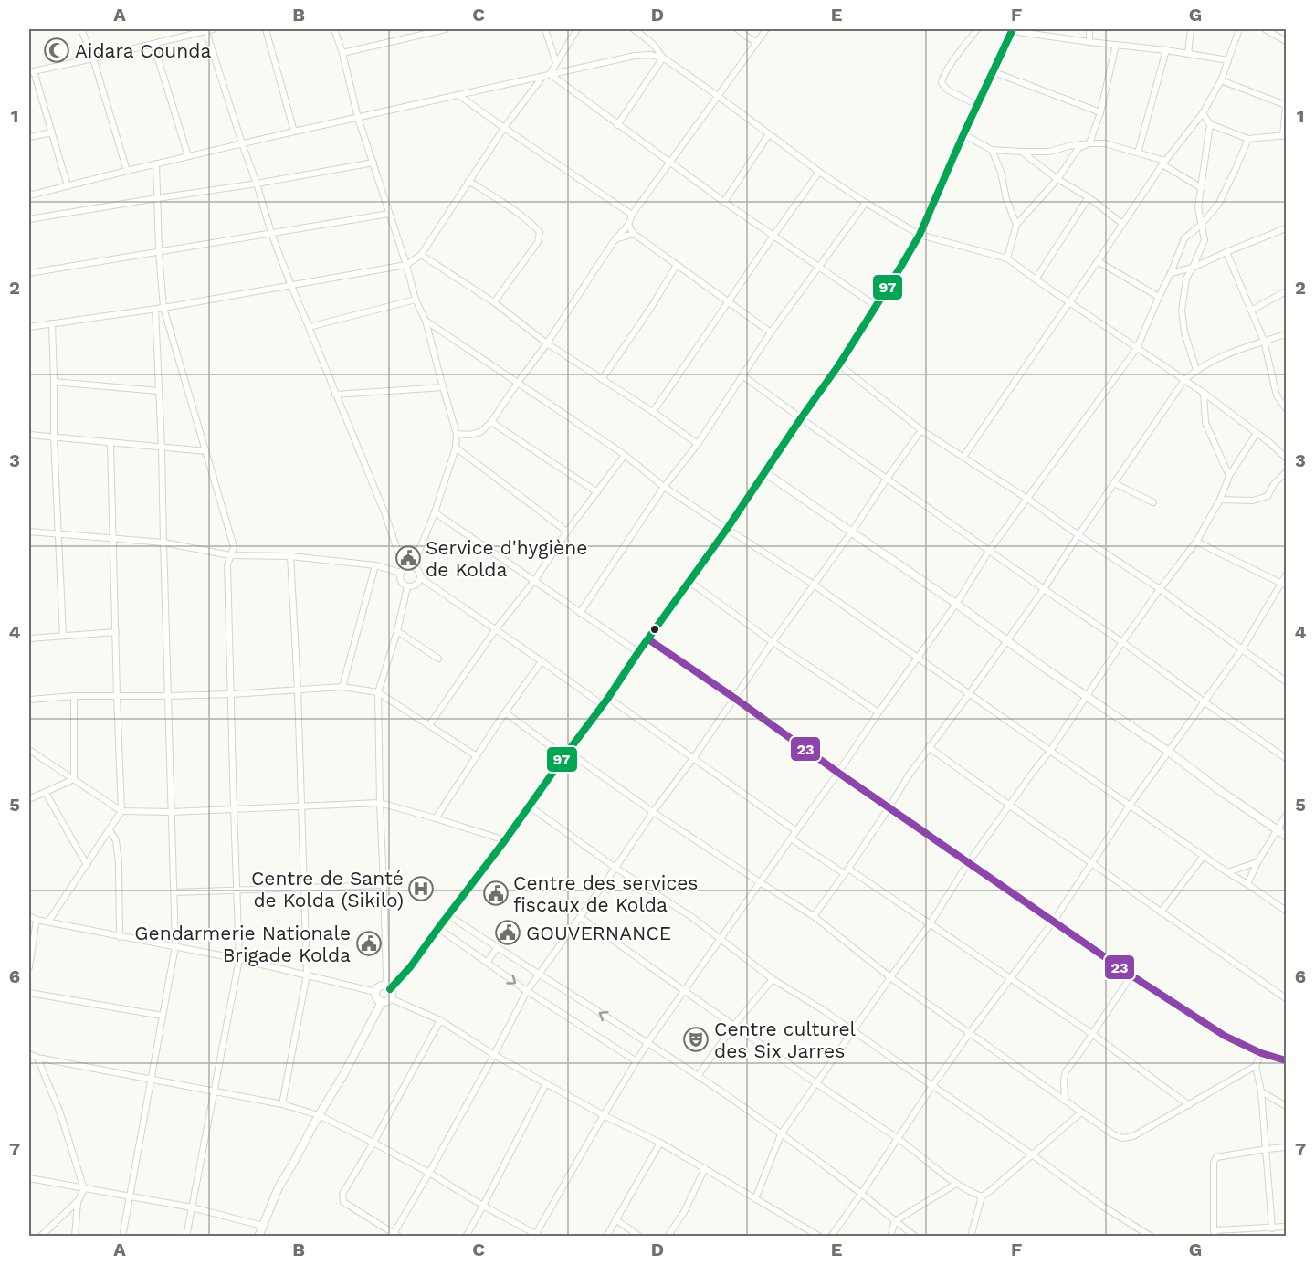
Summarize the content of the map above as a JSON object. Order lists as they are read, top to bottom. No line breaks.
{"places":{"mosque":["Aidara Counda"],"public building":["Service d'hygiène de Kolda","Centre des services fiscaux de Kolda","GOUVERNANCE","Gendarmerie Nationale Brigade Kolda"],"hospital":["Centre de Santé de Kolda (Sikilo)"],"theatre":["Centre culturel des Six Jarres"]},"lines":["transit line 97","transit line 23"],"grid":{"columns":["A","B","C","D","E","F","G"],"rows":["1","2","3","4","5","6","7"]}}
